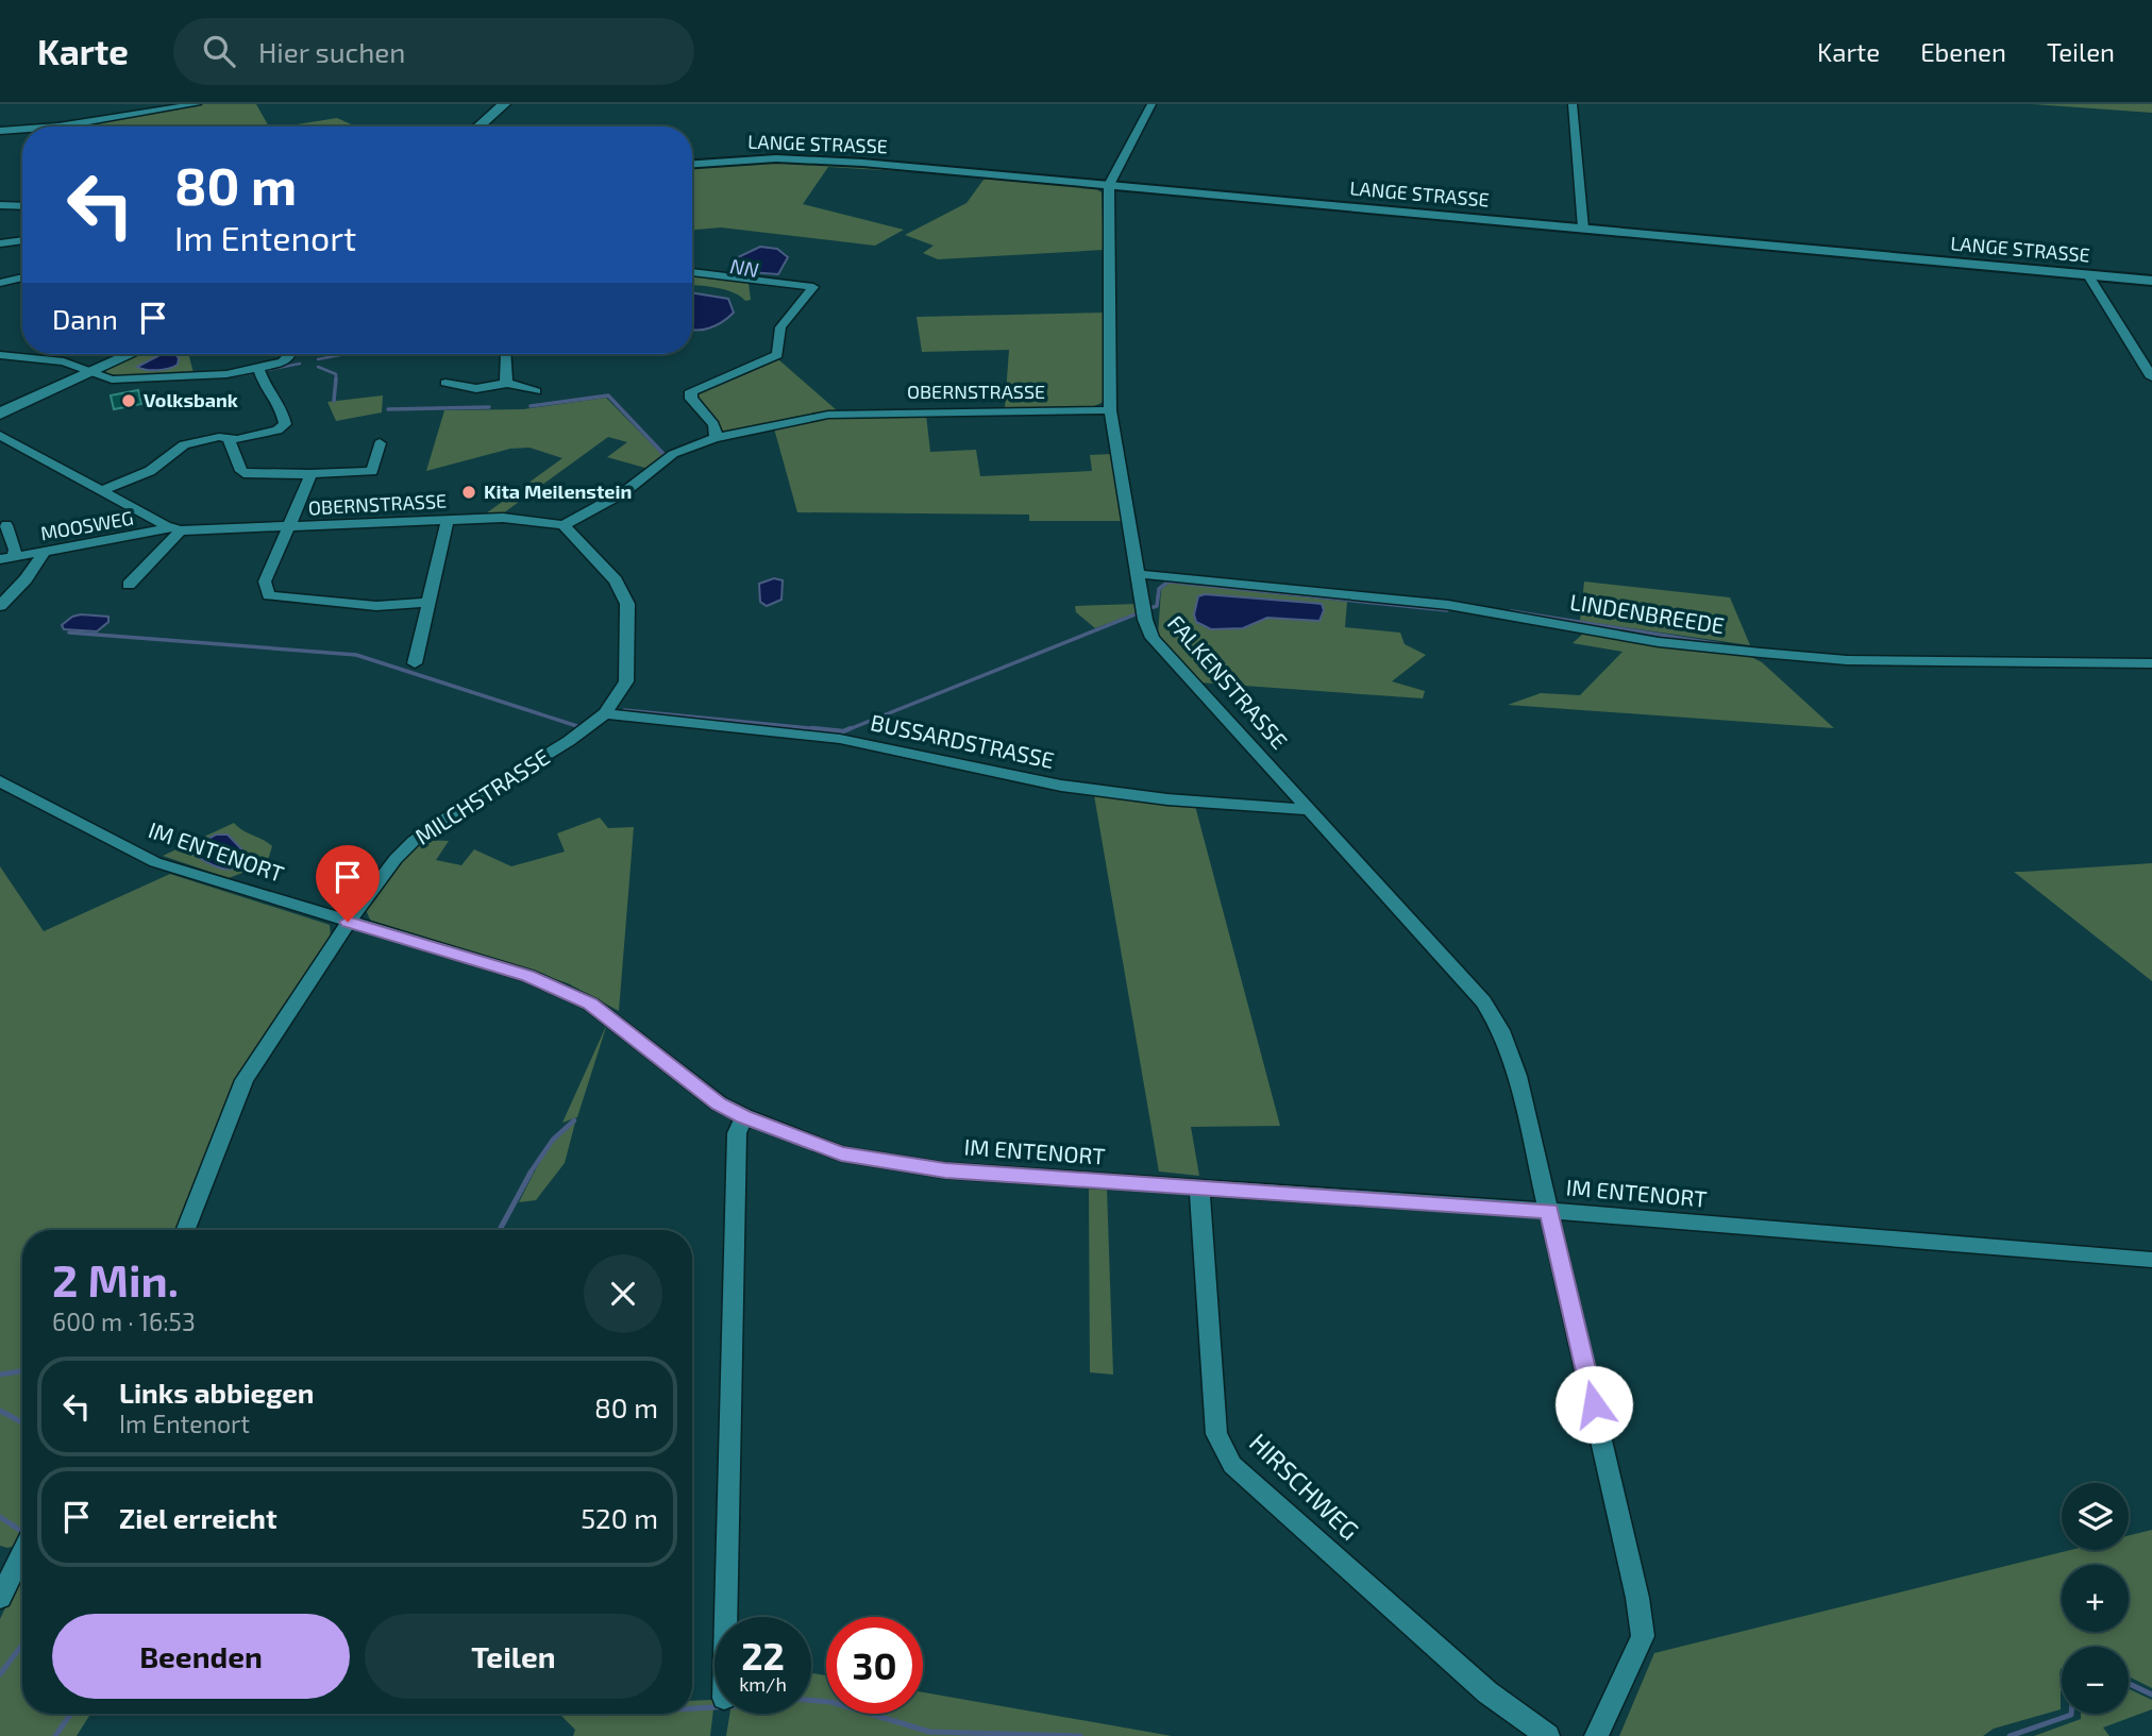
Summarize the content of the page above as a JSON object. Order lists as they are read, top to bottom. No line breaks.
{"streets":{"street":["LANGE STRASSE","OBERNSTRASSE","MOOSWEG","LINDENBREEDE","FALKENSTRASSE","BUSSARDSTRASSE","MILCHSTRASSE","IM ENTENORT","HIRSCHWEG"]},"crossings":[["LANGE STRASSE","FALKENSTRASSE"],["OBERNSTRASSE","MOOSWEG"],["OBERNSTRASSE","FALKENSTRASSE"],["OBERNSTRASSE","MILCHSTRASSE"],["LINDENBREEDE","FALKENSTRASSE"],["FALKENSTRASSE","BUSSARDSTRASSE"],["FALKENSTRASSE","IM ENTENORT"],["BUSSARDSTRASSE","MILCHSTRASSE"],["MILCHSTRASSE","IM ENTENORT"],["IM ENTENORT","HIRSCHWEG"]],"water":["NN"],"places":["Volksbank","Kita Meilenstein"],"page":{"header":"Karte","search":"Hier suchen","nav":["Karte","Ebenen","Teilen"],"turn":["80 m","Im Entenort"],"then":"Dann","heading":["2 Min.","600 m · 16:53"],"list":[{"name":"Links abbiegen","note":"Im Entenort","value":"80 m"},{"name":"Ziel erreicht","value":"520 m"}],"map_buttons":["+","−"],"buttons":["Beenden","Teilen"],"speed":"22 km/h","limit":"30"}}
